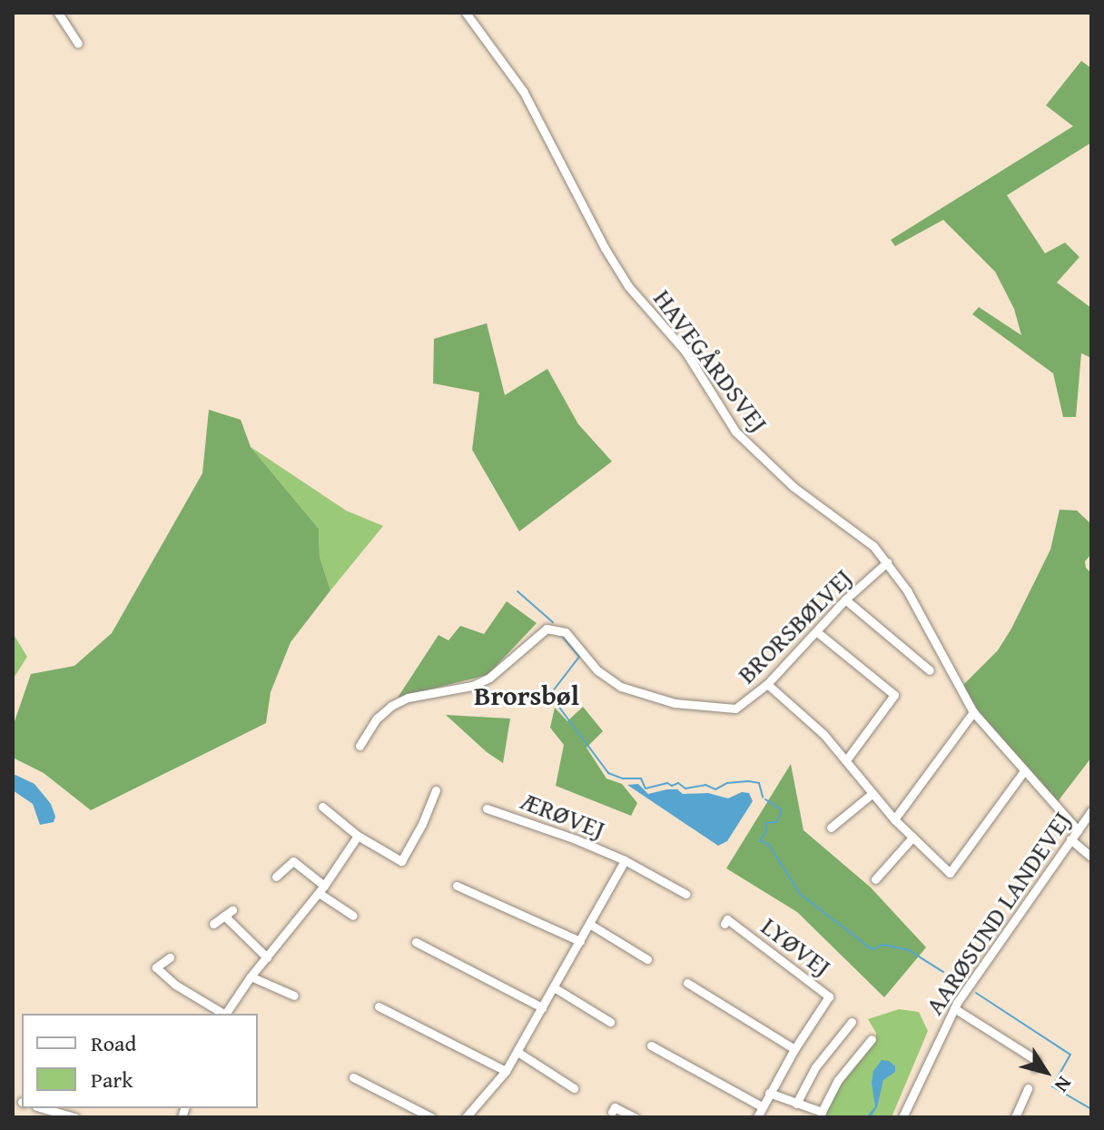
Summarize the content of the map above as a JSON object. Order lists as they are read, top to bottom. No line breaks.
{"streets":{"street":["HAVEGÅRDSVEJ","BRORSBØLVEJ","ÆRØVEJ","AARØSUND LANDEVEJ","LYØVEJ"]},"crossings":[["HAVEGÅRDSVEJ","BRORSBØLVEJ"],["HAVEGÅRDSVEJ","AARØSUND LANDEVEJ"]],"districts":["Brorsbøl"],"legend":["Road","Park"],"north":"bottom right"}
